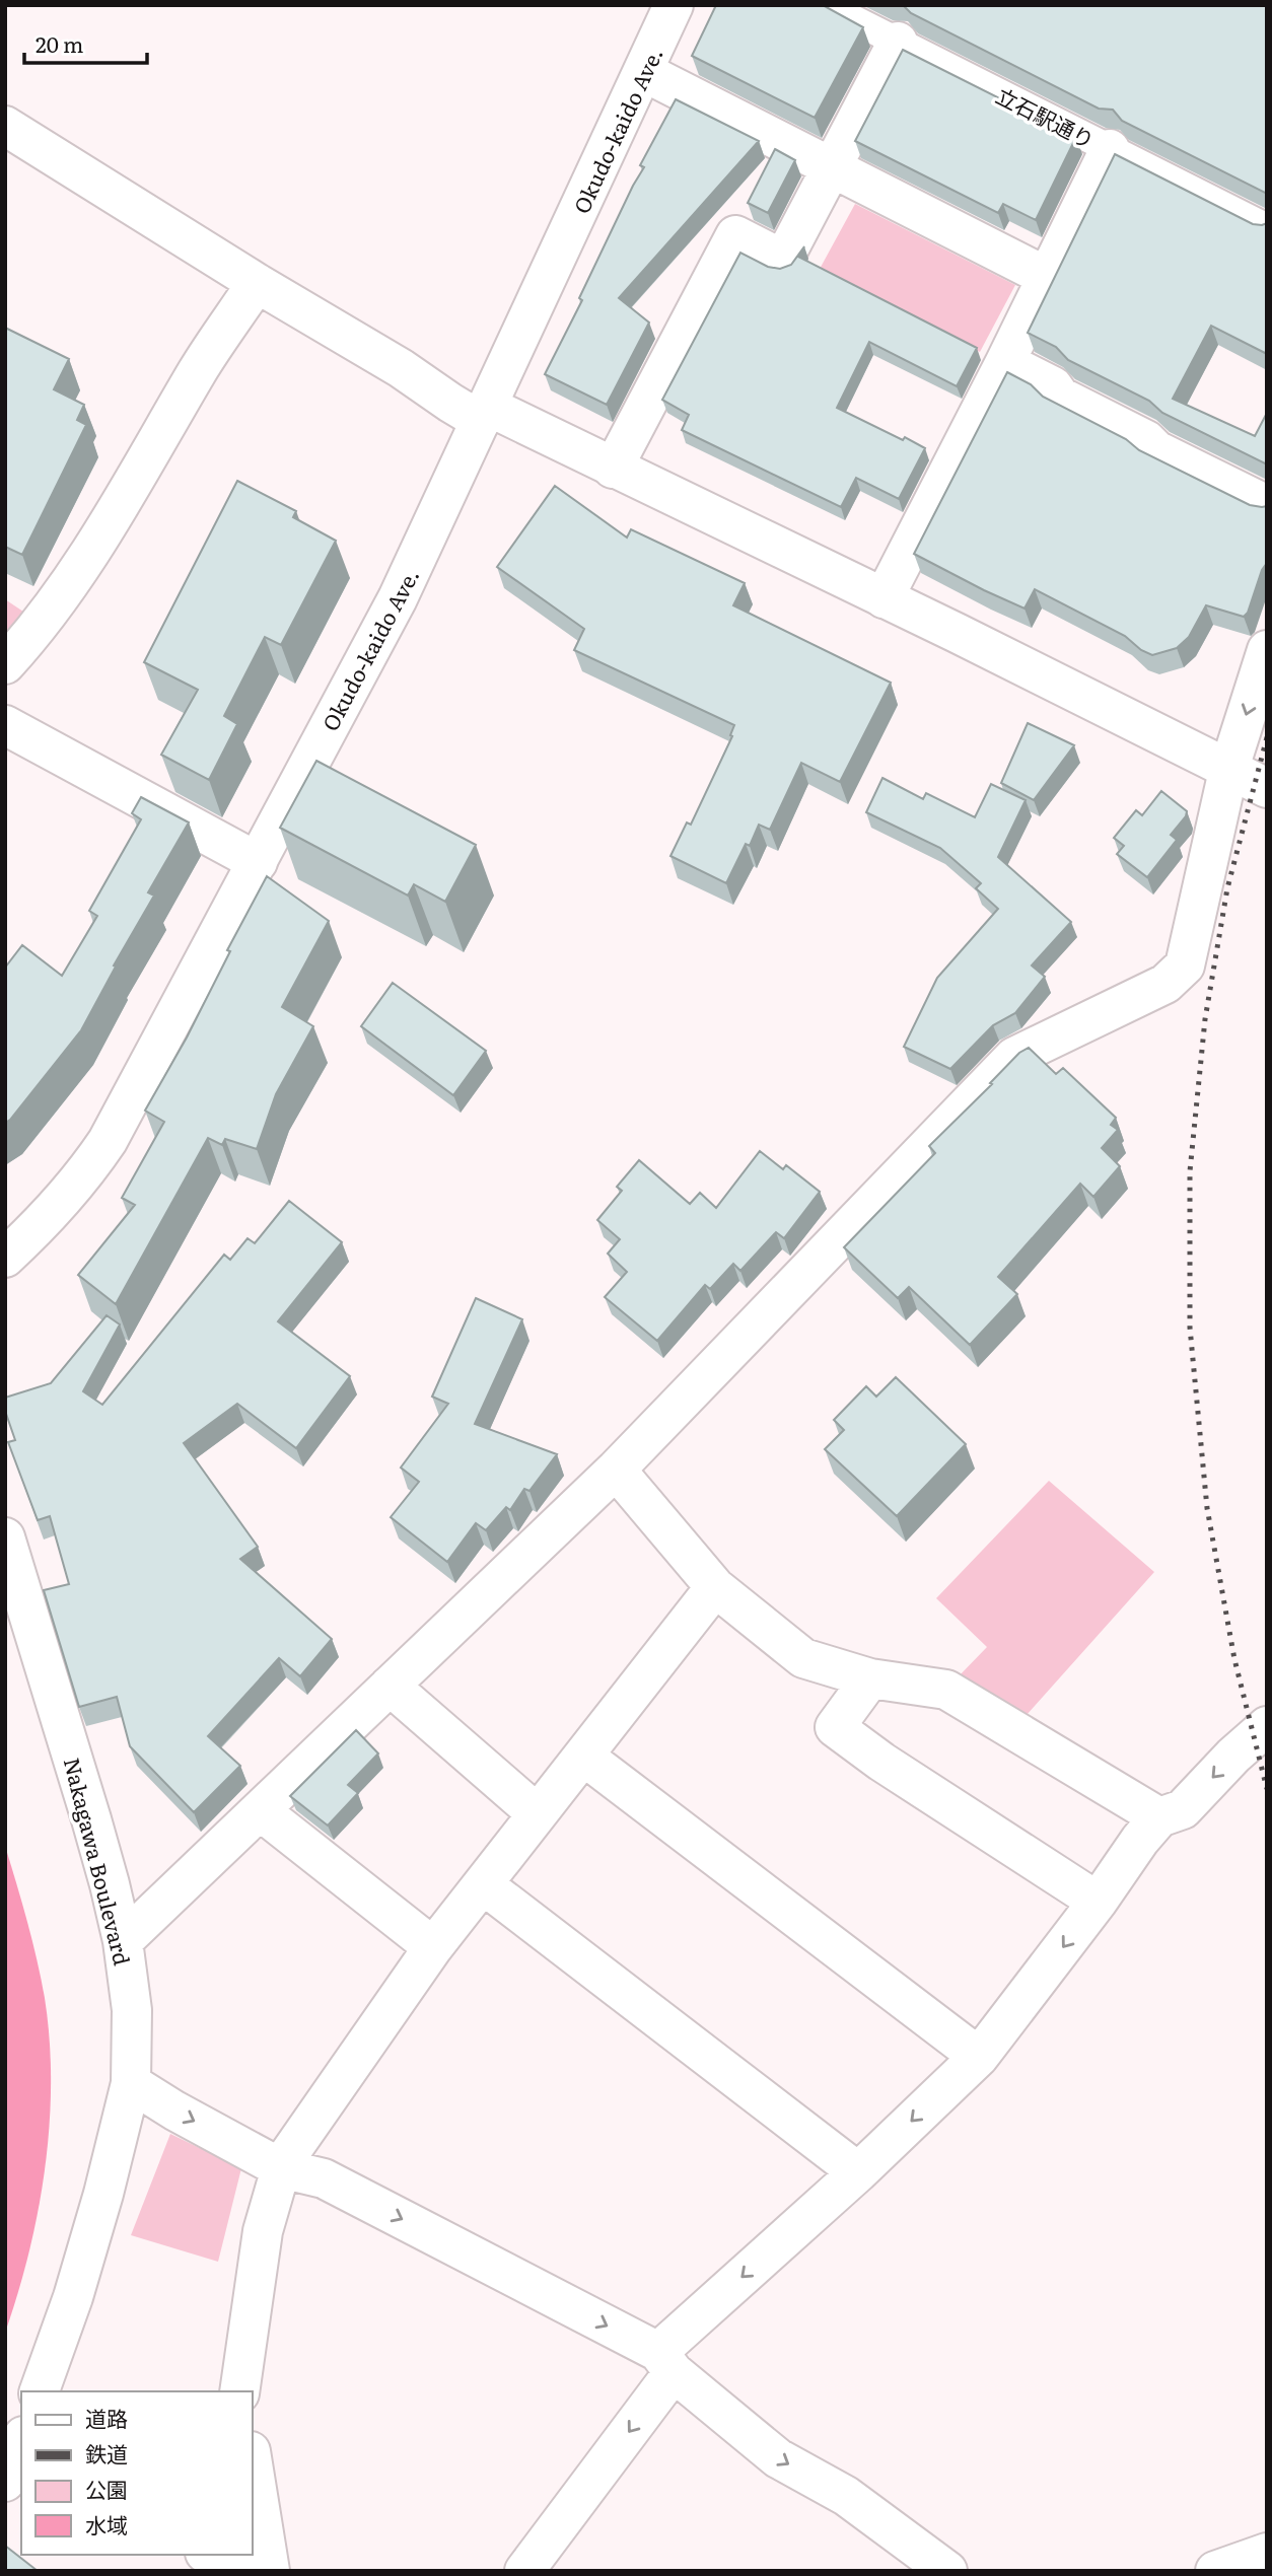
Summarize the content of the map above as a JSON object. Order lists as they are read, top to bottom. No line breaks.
{"streets":{"street":["立石駅通り","Okudo-kaido Ave.","Nakagawa Boulevard"]},"legend":["道路","鉄道","公園","水域"],"scale_bar":"20 m"}
